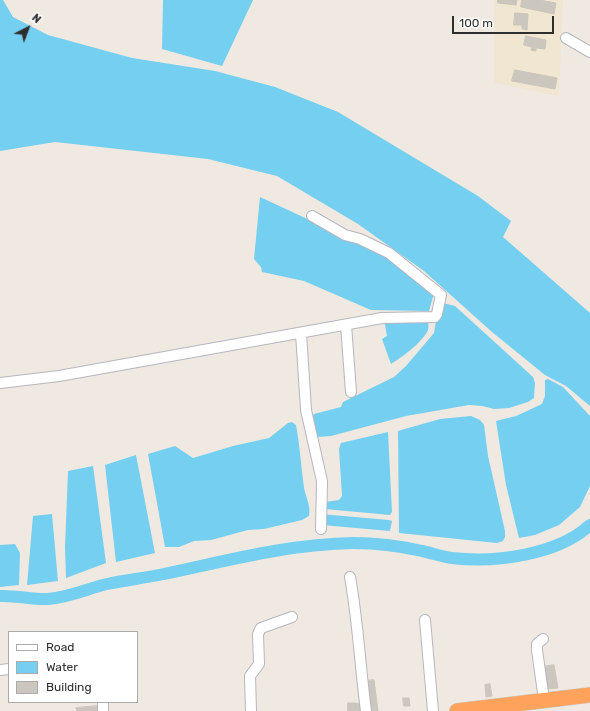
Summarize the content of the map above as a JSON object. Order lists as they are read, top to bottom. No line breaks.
{"legend":["Road","Water","Building"],"scale_bar":"100 m","north":"top right"}
